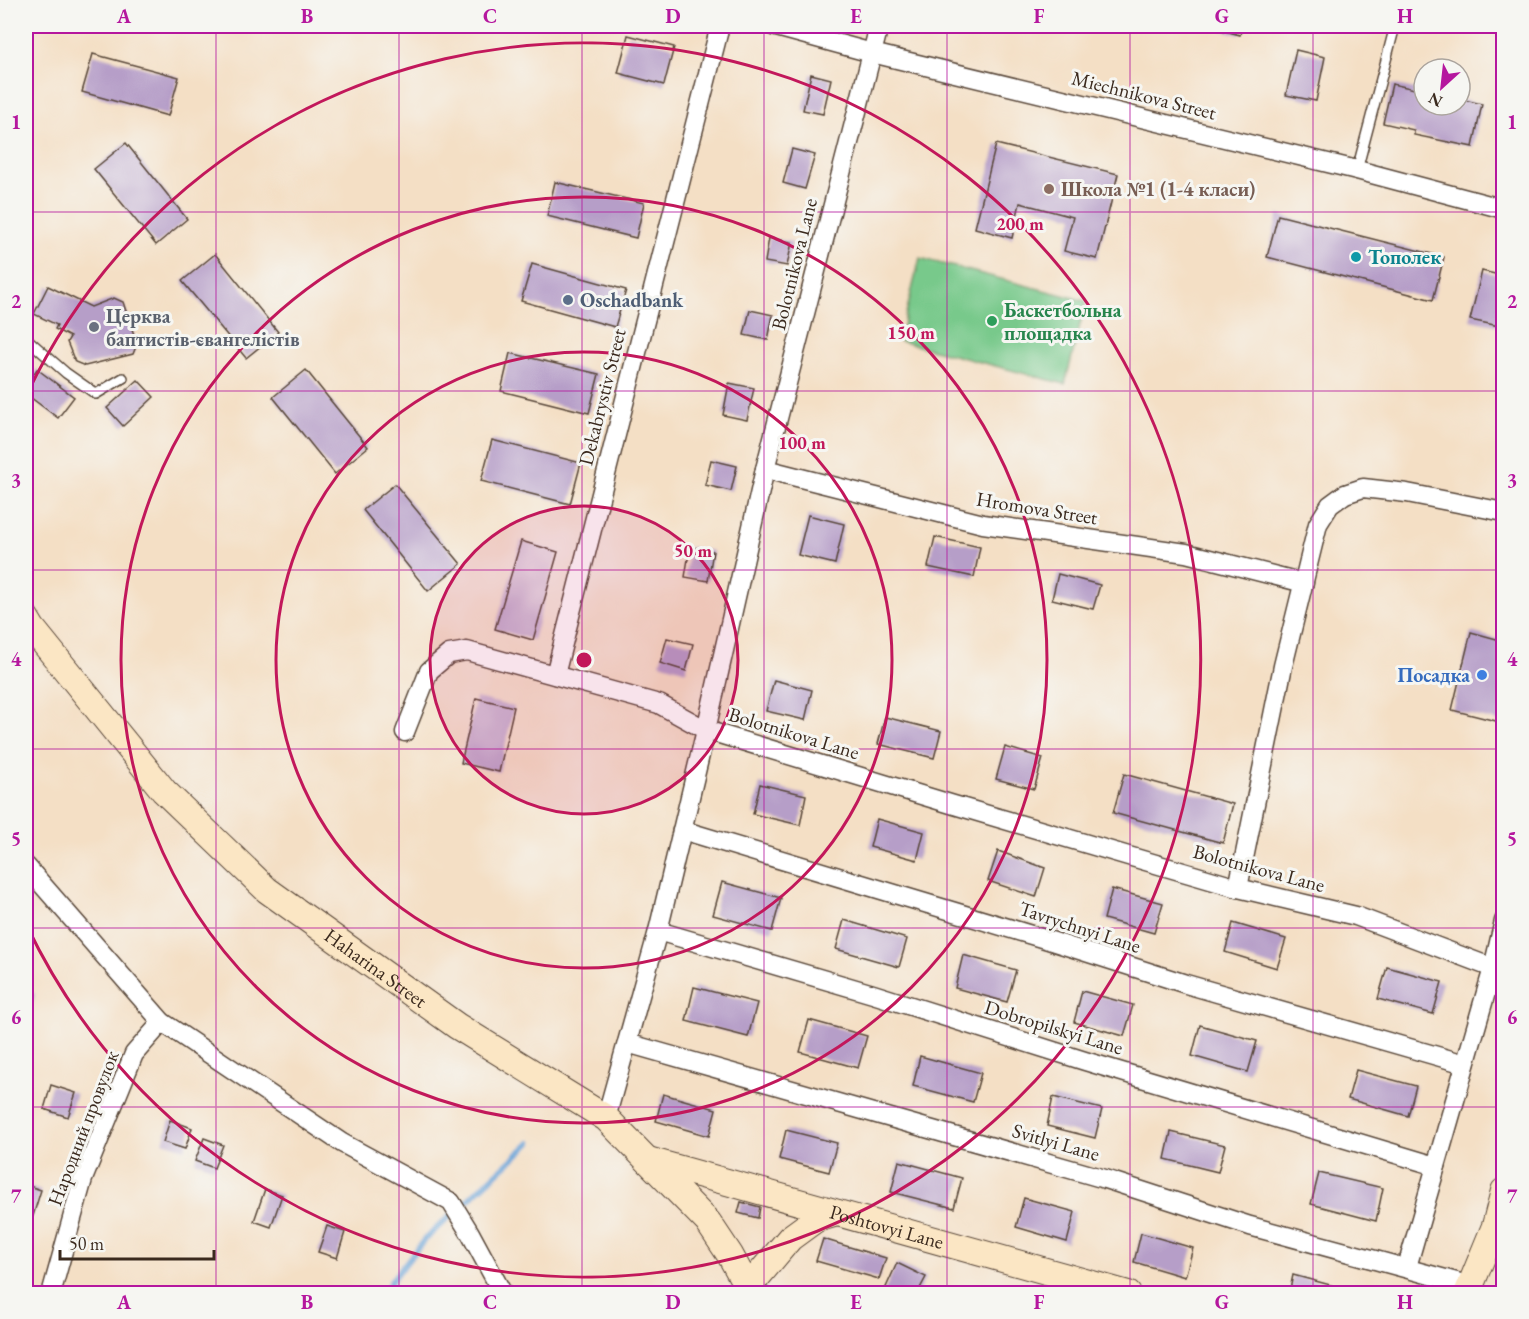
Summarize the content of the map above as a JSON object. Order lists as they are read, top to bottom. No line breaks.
{"streets":{"main road":["Haharina Street","Poshtovyi Lane"],"street":["Miechnikova Street","Bolotnikova Lane","Dekabrystiv Street","Hromova Street","Tavrychnyi Lane","Dobropilskyi Lane","Народний провулок","Svitlyi Lane"]},"crossings":[["Miechnikova Street","Bolotnikova Lane"],["Bolotnikova Lane","Hromova Street"],["Haharina Street","Poshtovyi Lane"]],"places":["Школа №1 (1-4 класи)","Тополек","Oschadbank","Баскетбольна площадка","Церква баптистів-євангелістів","Посадка"],"scale_bar":"50 m","north":"bottom left","grid":{"columns":["A","B","C","D","E","F","G","H"],"rows":["1","2","3","4","5","6","7"]},"rings":["200 m","150 m","100 m","50 m"]}
